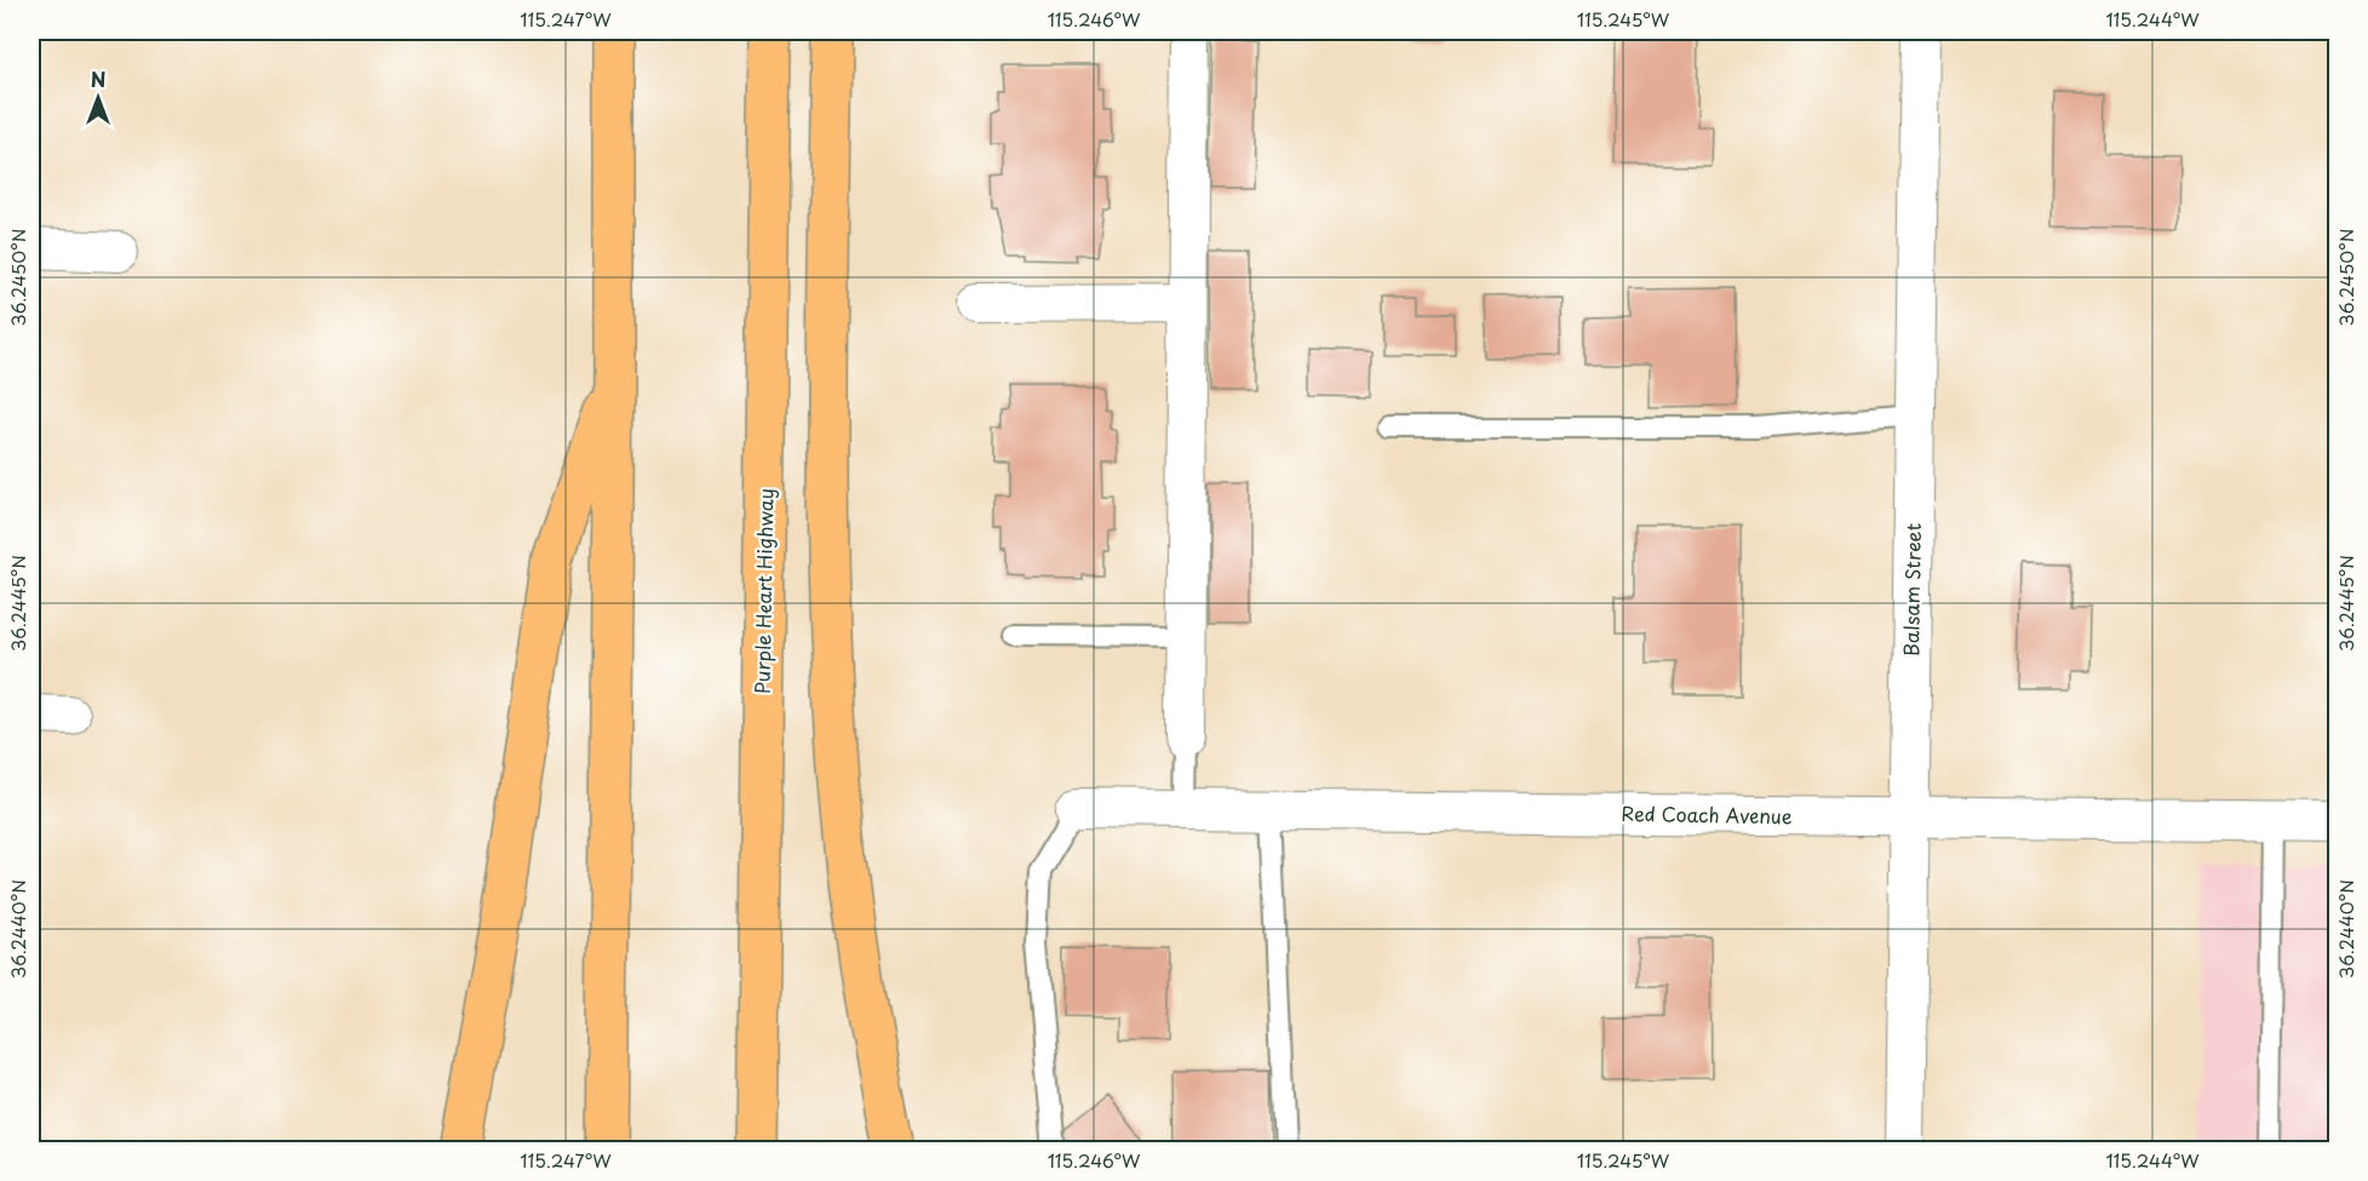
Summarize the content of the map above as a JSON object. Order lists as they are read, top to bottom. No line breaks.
{"streets":{"highway":["Purple Heart Highway"],"street":["Balsam Street","Red Coach Avenue"]},"crossings":[["Balsam Street","Red Coach Avenue"]],"north":"top","coordinates":["115.247°W","115.246°W","115.245°W","115.244°W","36.2450°N","36.2445°N","36.2440°N"]}
